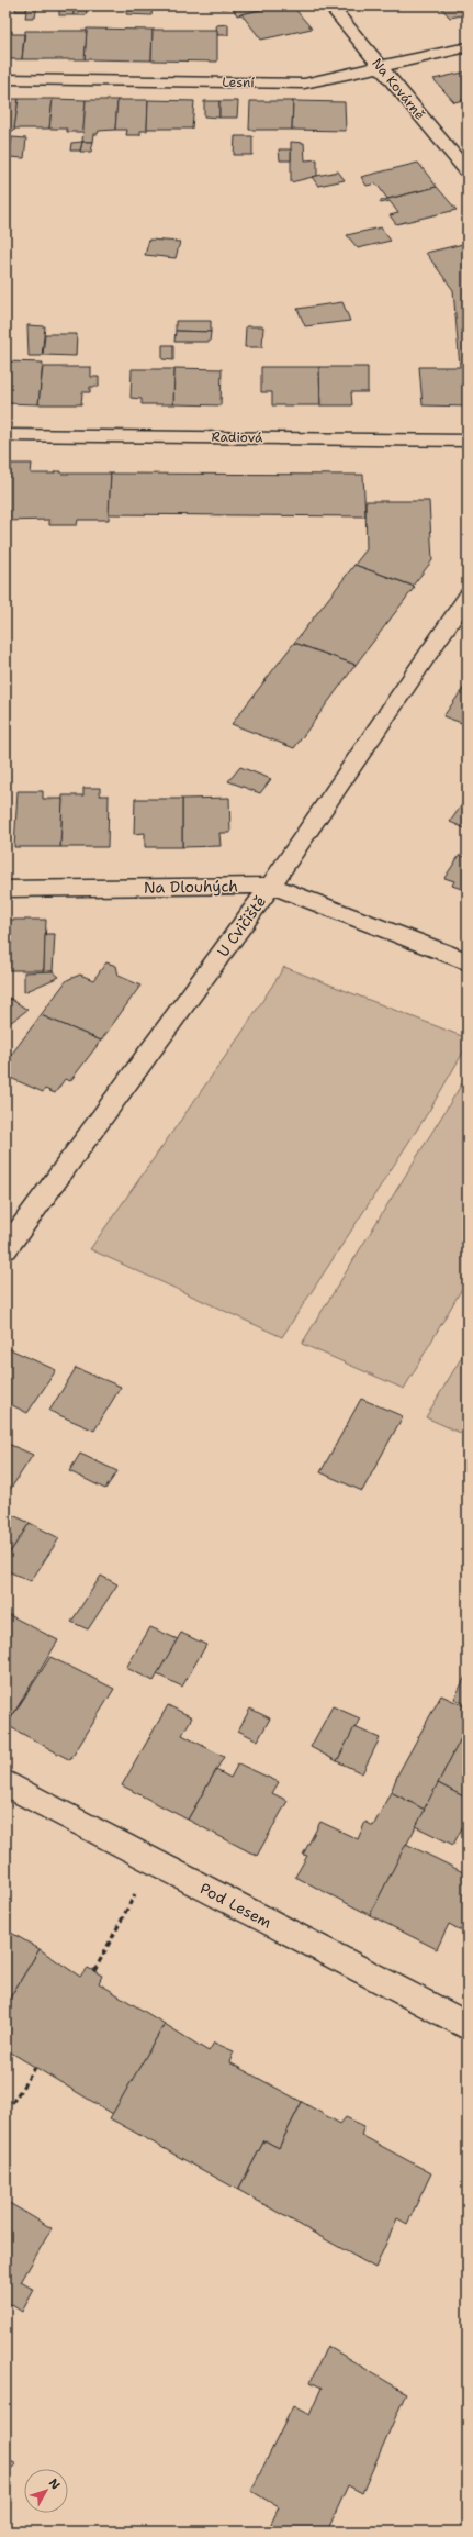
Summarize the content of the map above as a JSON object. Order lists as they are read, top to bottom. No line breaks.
{"streets":{"street":["Lesní","Na Kovárně","Radiová","Na Dlouhých","U Cvičiště","Pod Lesem"]},"crossings":[["Lesní","Na Kovárně"],["Na Dlouhých","U Cvičiště"]],"north":"top right"}
